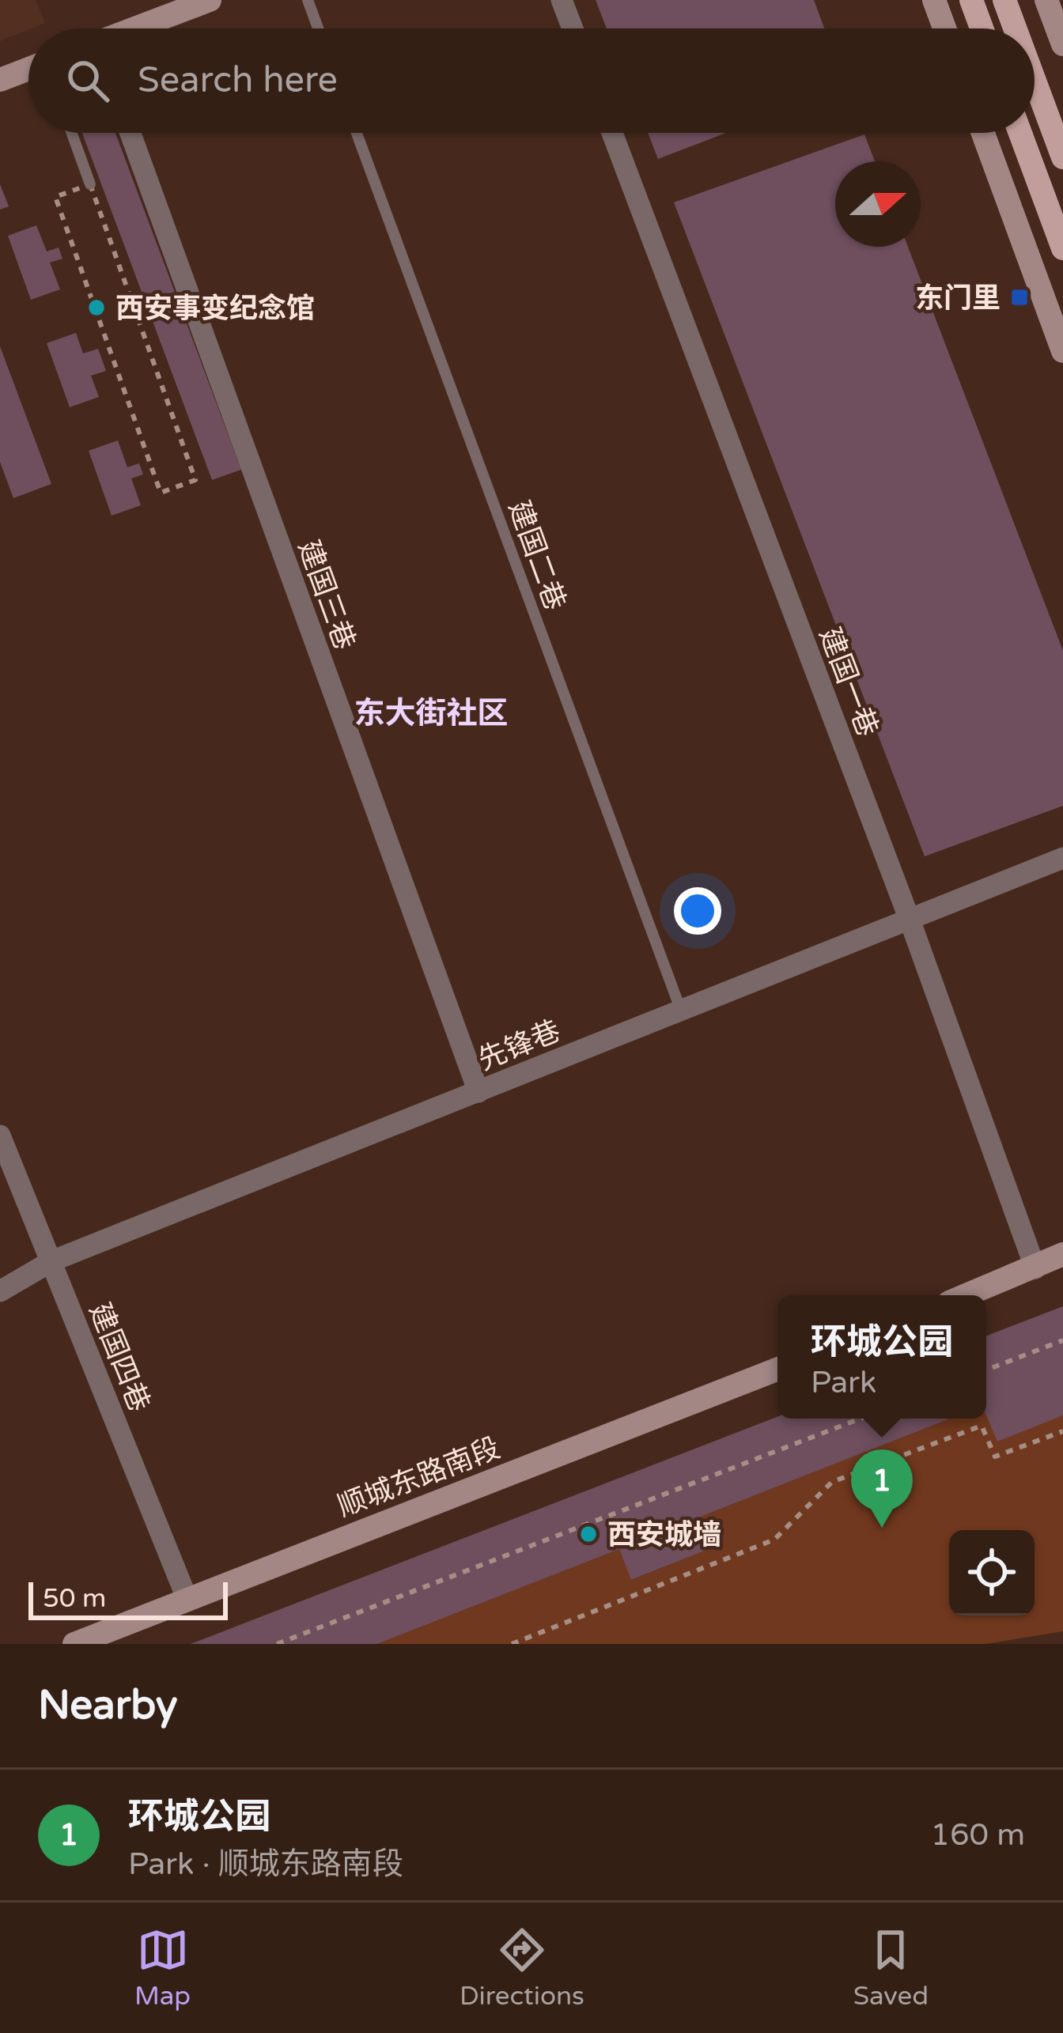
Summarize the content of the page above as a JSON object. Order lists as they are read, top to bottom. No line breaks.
{"streets":{"street":["建国三巷","建国一巷","先锋巷","建国四巷","顺城东路南段"],"lane":["建国二巷"]},"crossings":[["建国二巷","先锋巷"],["建国三巷","先锋巷"],["建国一巷","先锋巷"],["先锋巷","建国四巷"],["建国四巷","顺城东路南段"]],"districts":["东大街社区"],"places":{"transit":["东门里"],"other":["西安事变纪念馆","西安城墙"]},"scale_bar":"50 m","north":"right","page":{"search":"Search here","popup":["环城公园","Park"],"pins":"1","scale":"50 m","heading":"Nearby","list":[{"mark":"1","name":"环城公园","note":"Park · 顺城东路南段","value":"160 m"}],"nav":["Map","Directions","Saved"]}}
